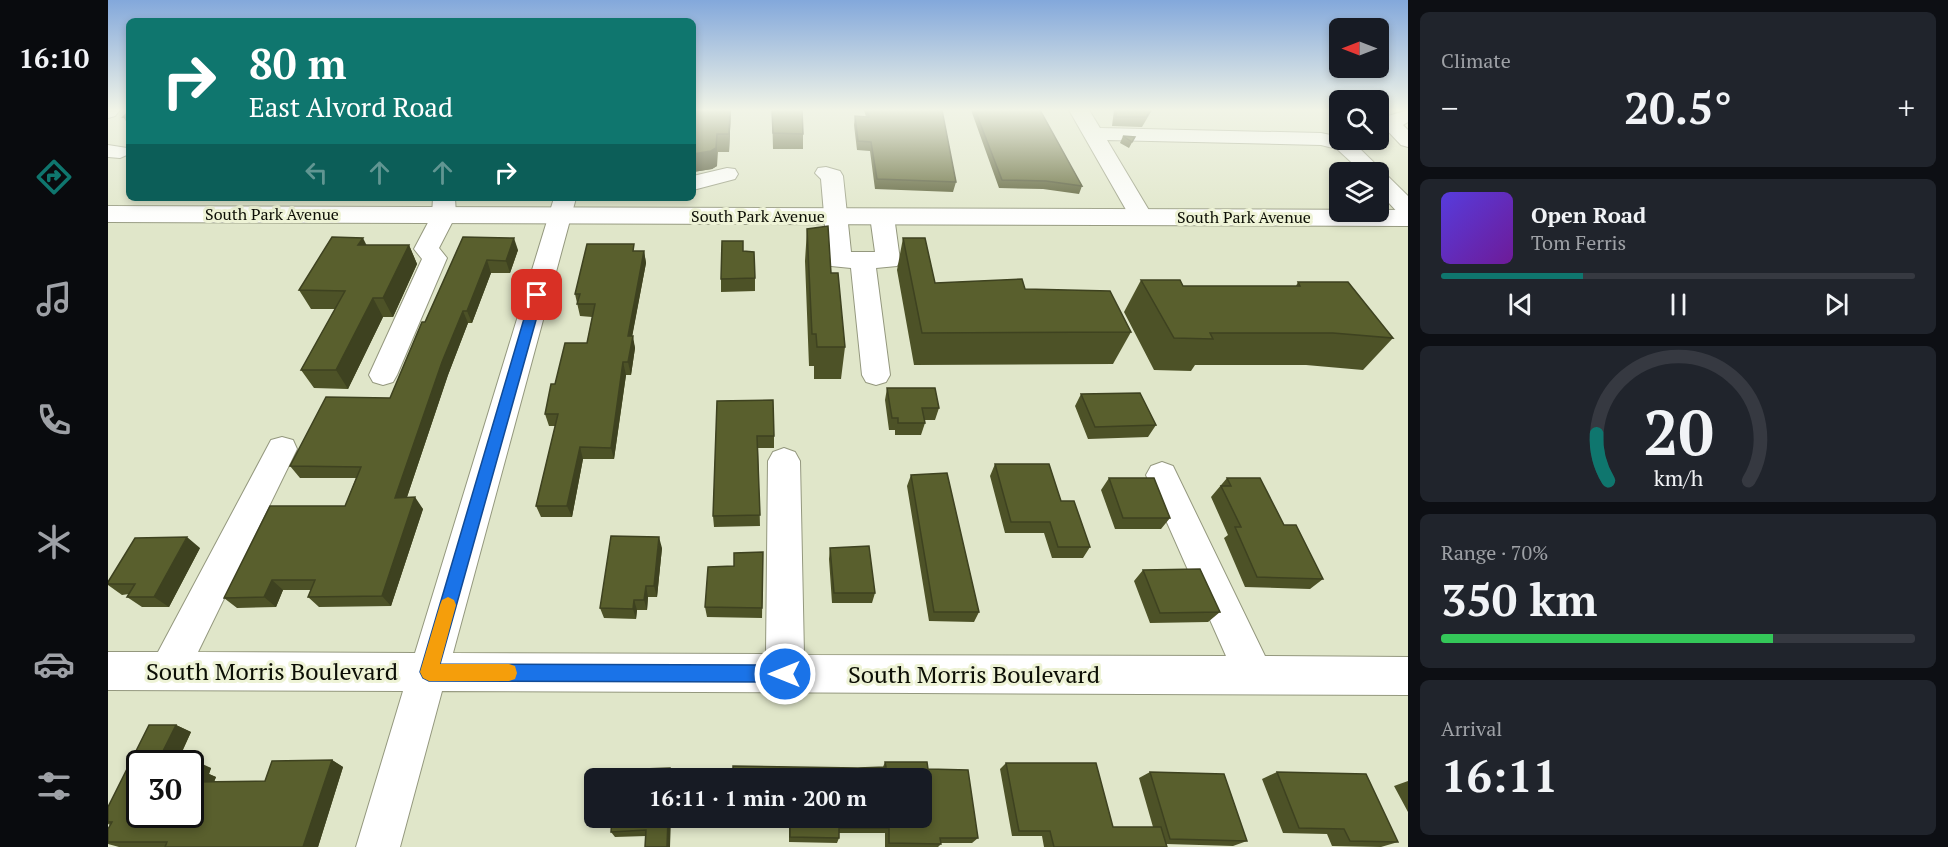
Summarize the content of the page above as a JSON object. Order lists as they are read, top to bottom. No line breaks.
{"streets":{"main road":["South Park Avenue"],"street":["South Morris Boulevard"]},"north":"left","page":{"tabs":"16:10","tile":["Climate",["Range · 70%","350 km"],["Arrival","16:11"]],"turn":["80 m","East Alvord Road"],"heat":["−","20.5°","+"],"song":["Open Road","Tom Ferris"],"limit":"30","trip":"16:11 · 1 min · 200 m","gauge":["20","km/h"]}}
